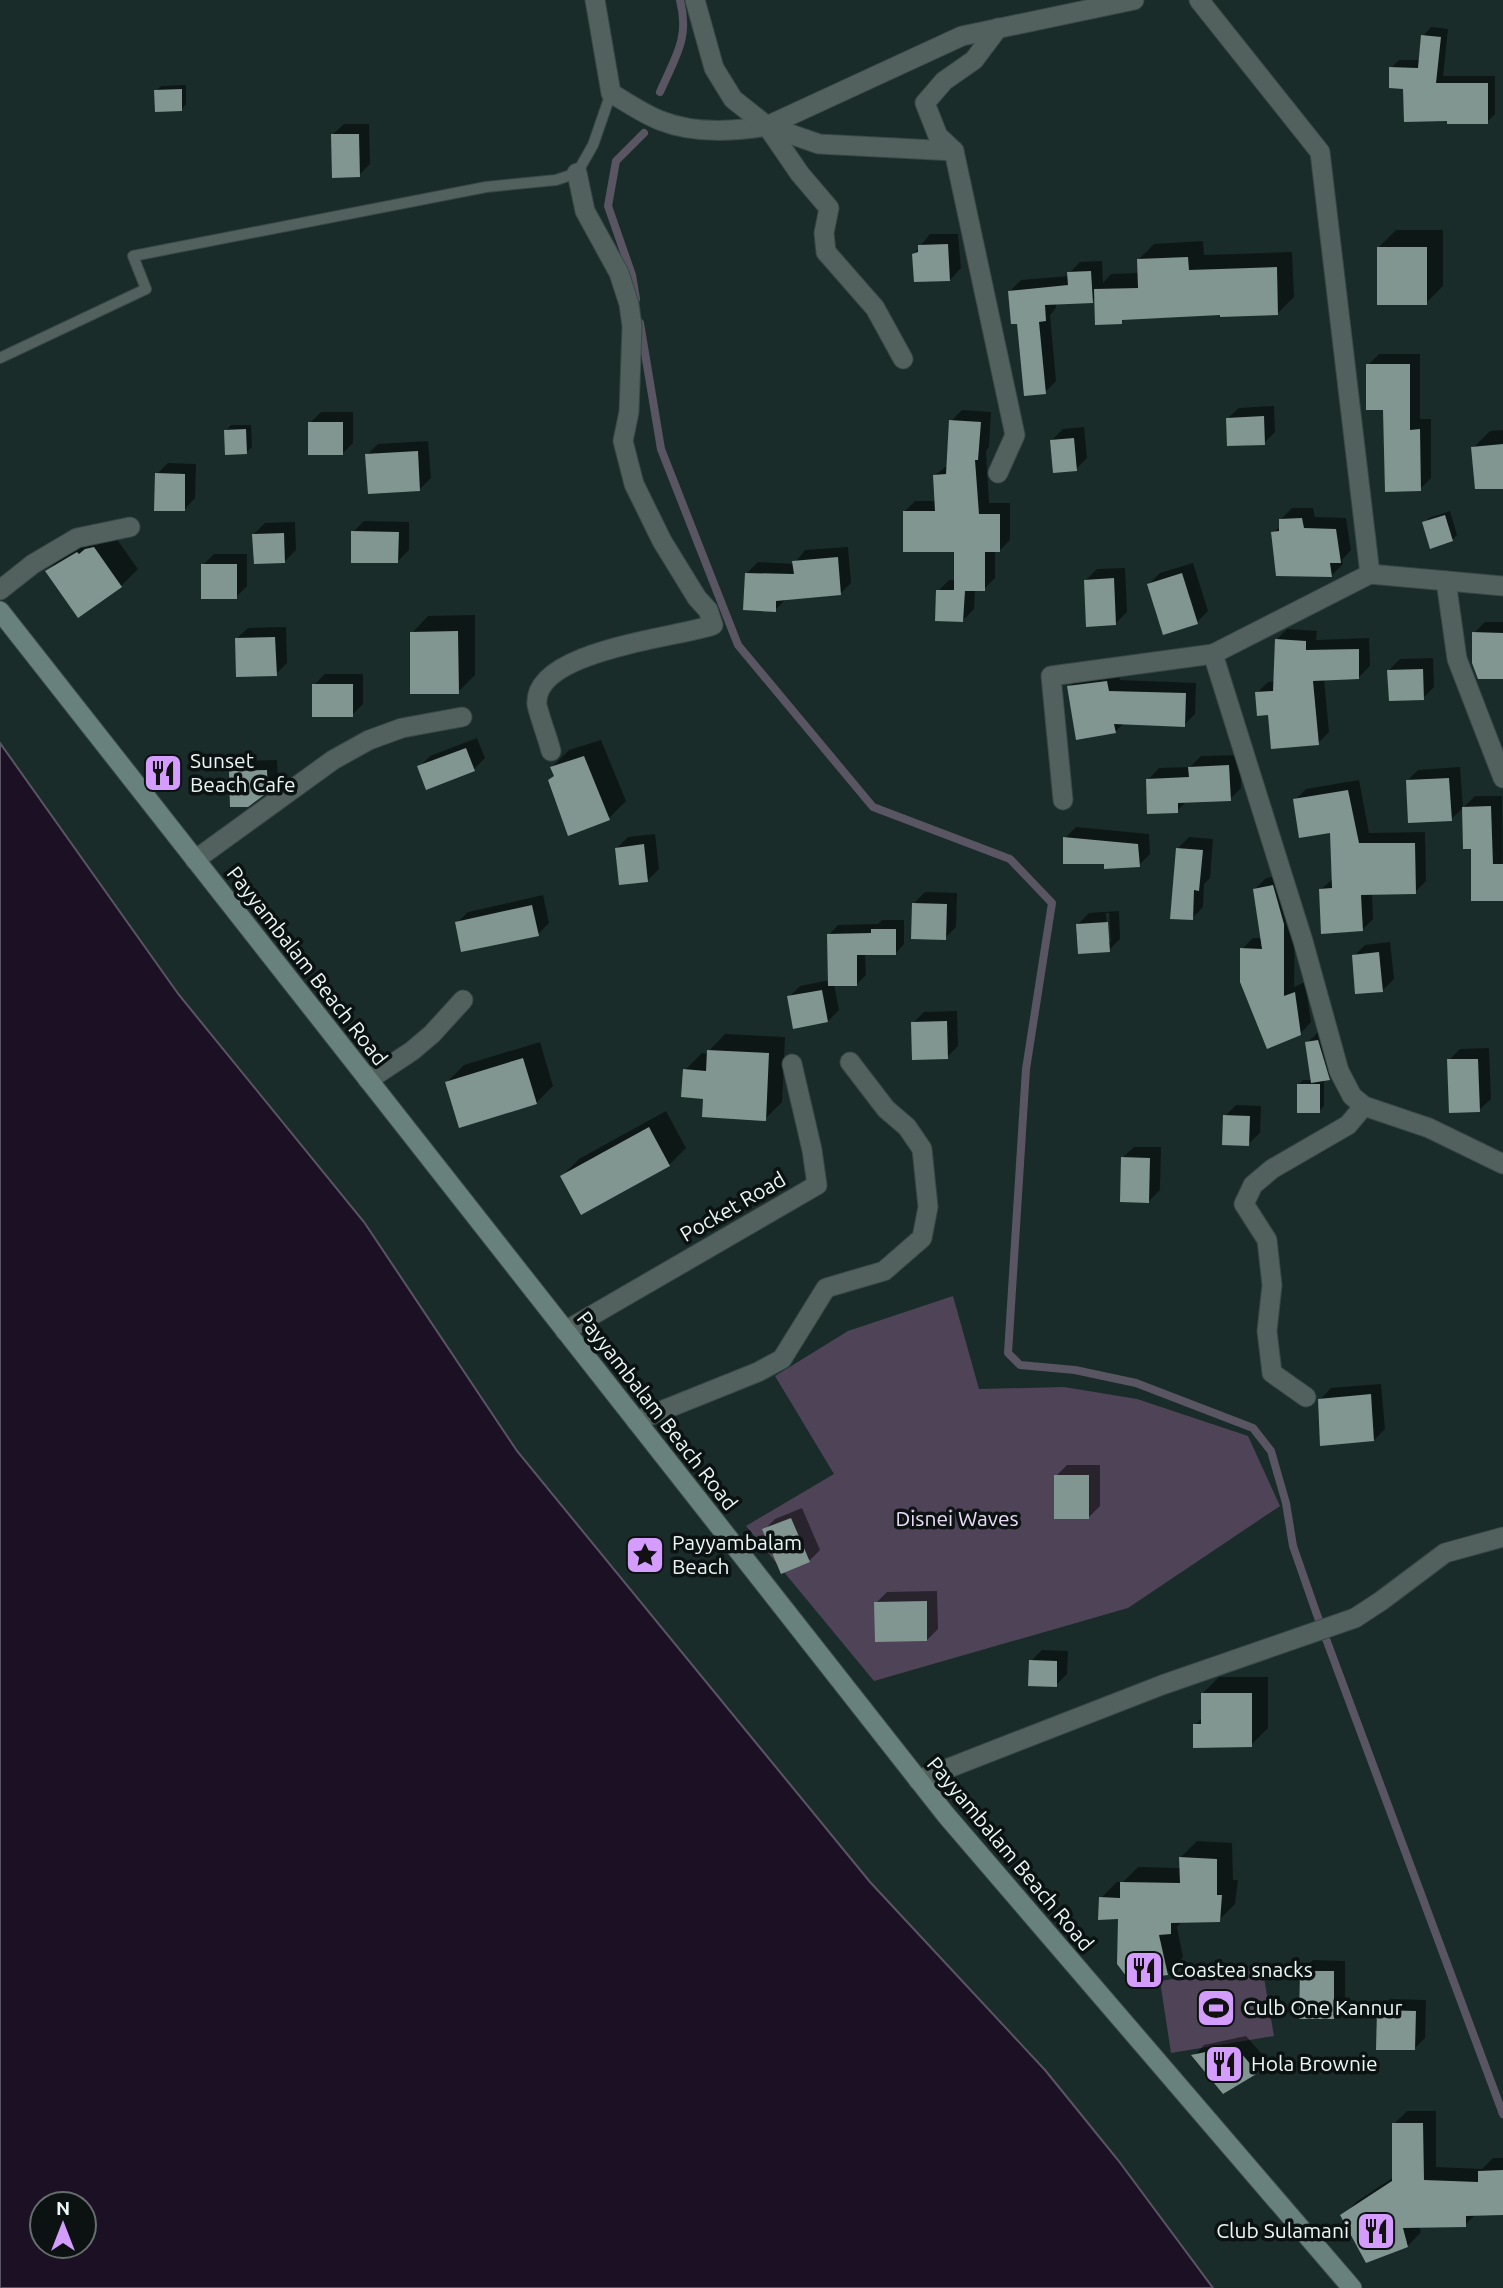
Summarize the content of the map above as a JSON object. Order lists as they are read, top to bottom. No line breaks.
{"streets":{"main road":["Payyambalam Beach Road"],"street":["Pocket Road"]},"crossings":[["Payyambalam Beach Road","Pocket Road"]],"parks":["Disnei Waves"],"places":{"restaurant":["Sunset Beach Cafe","Coastea snacks","Hola Brownie","Club Sulamani"],"place":["Payyambalam Beach"],"sports":["Culb One Kannur"]},"north":"top"}
